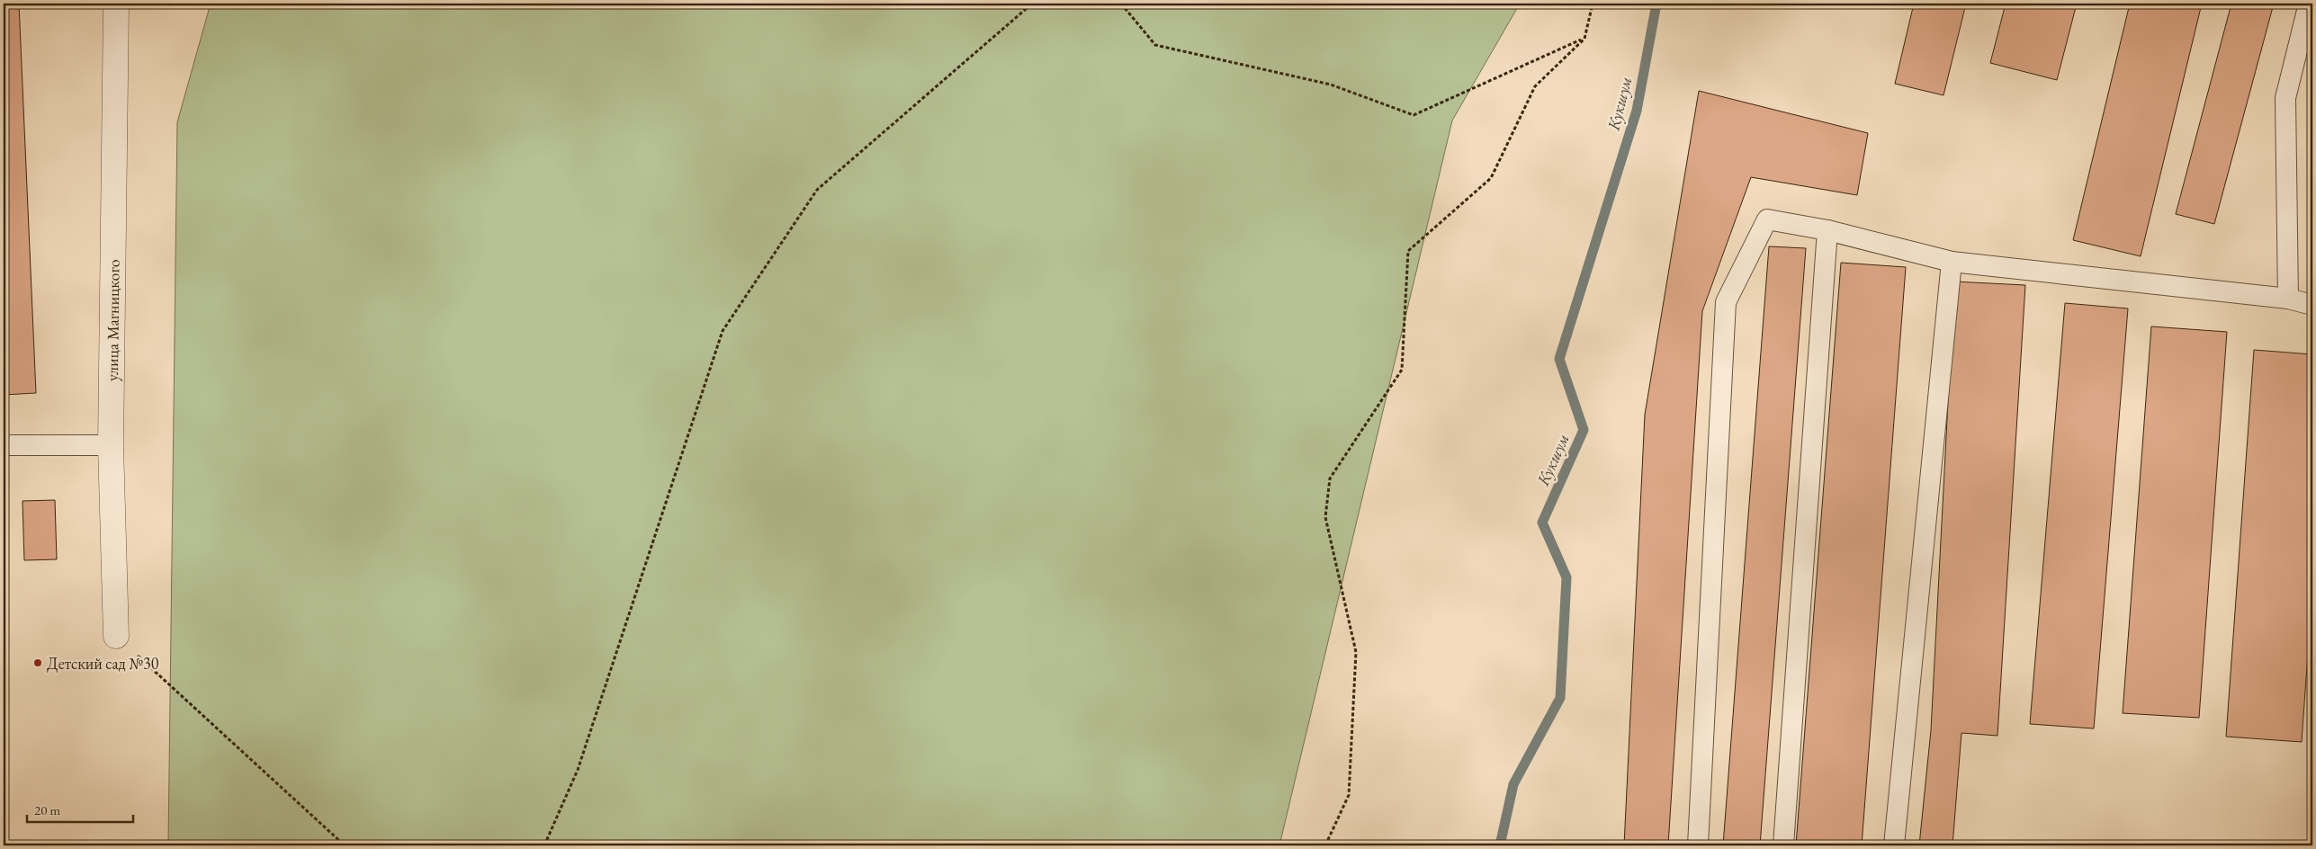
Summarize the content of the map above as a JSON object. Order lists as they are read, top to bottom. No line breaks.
{"streets":{"street":["улица Магницкого"]},"water":["Кукшум"],"places":["Детский сад №30"],"scale_bar":"20 m"}
